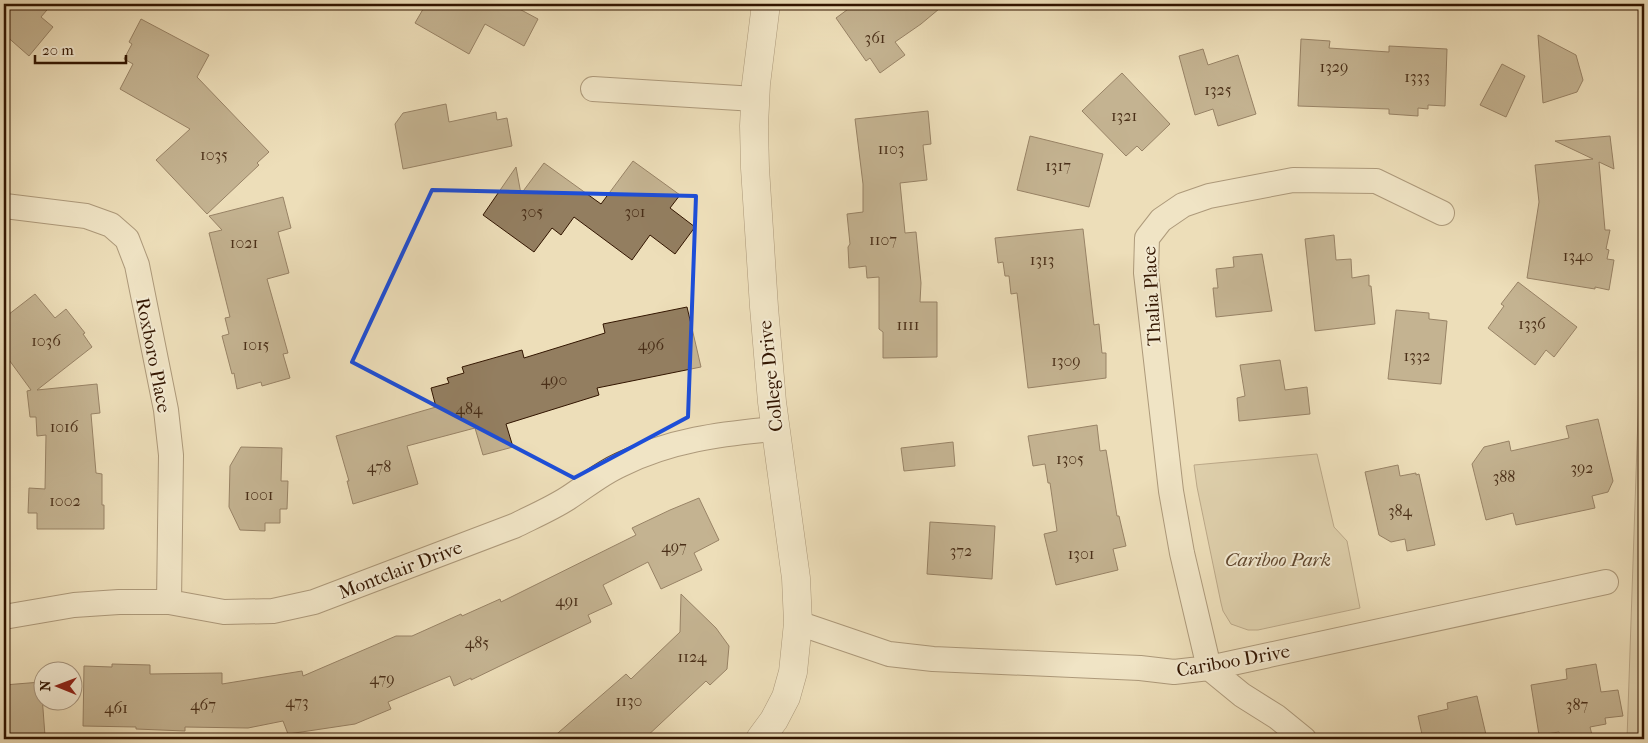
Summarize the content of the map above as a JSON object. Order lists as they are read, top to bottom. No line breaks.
{"streets":{"street":["Thalia Place","Roxboro Place","College Drive","Montclair Drive","Cariboo Drive"]},"crossings":[["Thalia Place","Cariboo Drive"],["Roxboro Place","Montclair Drive"],["College Drive","Montclair Drive"],["College Drive","Cariboo Drive"]],"parks":["Cariboo Park"],"house_numbers":["361","1329","1333","1325","1321","1103","1035","1317","305","301","1107","1021","1340","1313","1336","1111","1036","1015","496","1332","1309","490","484","1016","1305","478","392","388","1001","1002","384","497","372","1301","491","485","1124","479","1130","473","467","387","461"],"scale_bar":"20 m","north":"left"}
